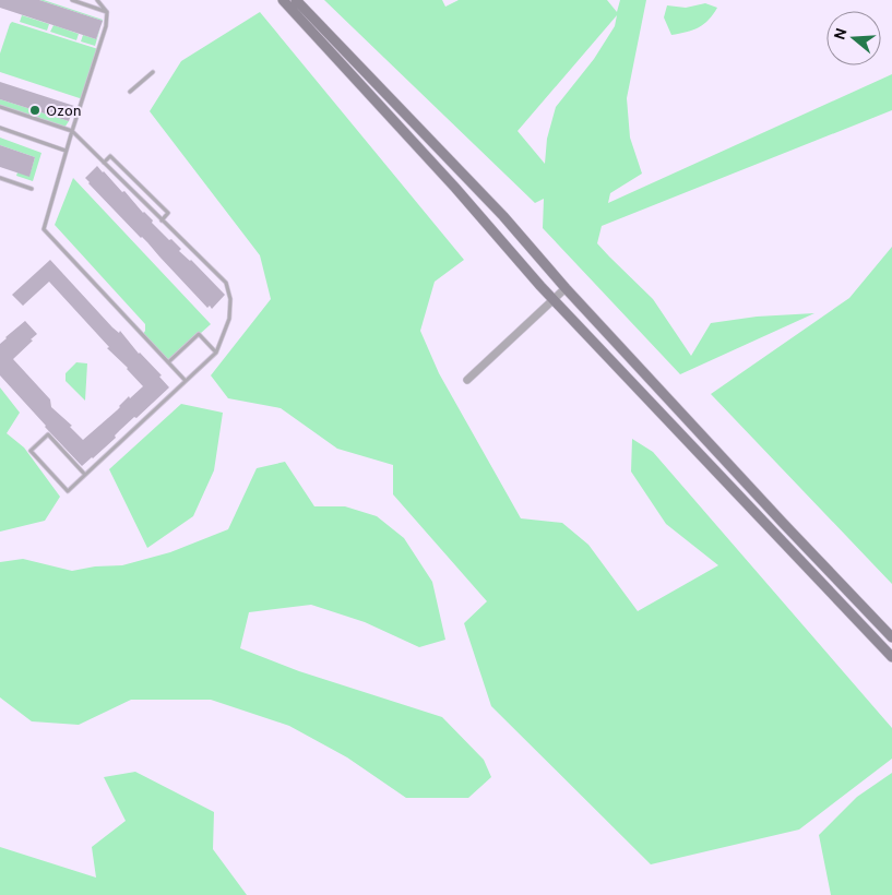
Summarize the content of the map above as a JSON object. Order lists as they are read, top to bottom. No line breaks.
{"places":["Ozon"],"north":"left"}
